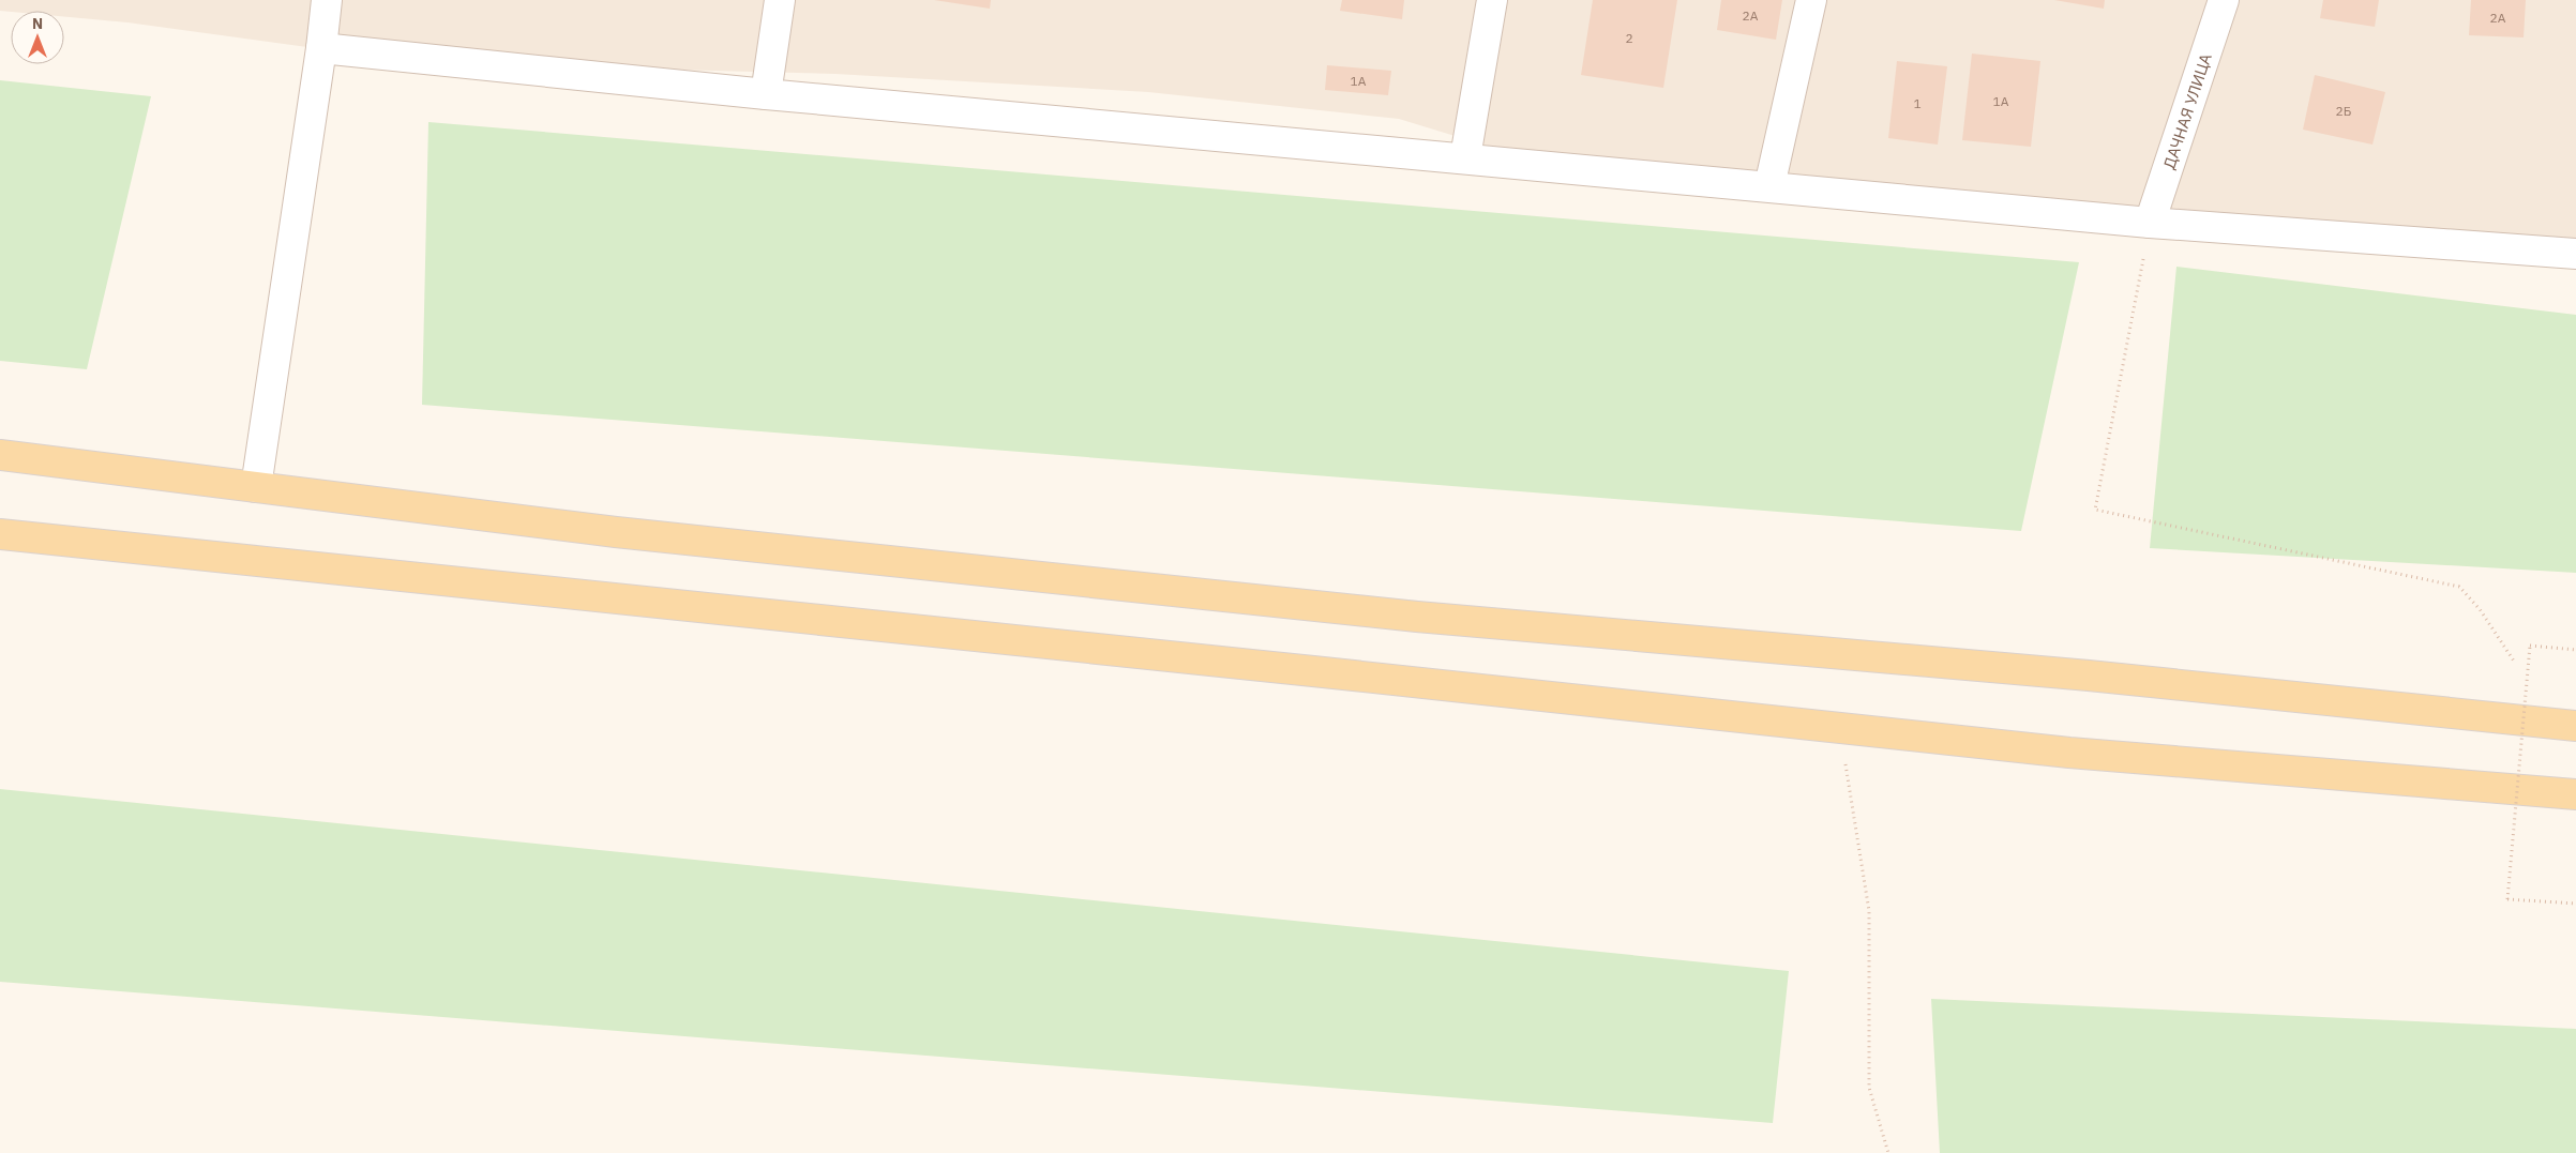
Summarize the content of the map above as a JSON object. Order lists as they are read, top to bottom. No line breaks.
{"streets":{"street":["ДАЧНАЯ УЛИЦА"]},"house_numbers":["2А","2А","2","1А","1А","1","2Б"],"north":"top"}
